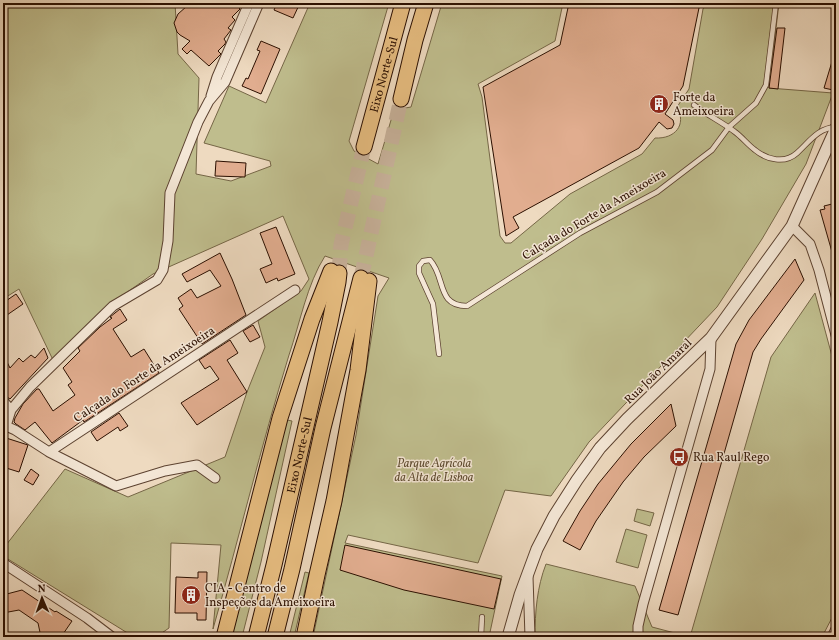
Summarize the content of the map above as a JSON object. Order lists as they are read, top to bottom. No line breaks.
{"streets":{"highway":["Eixo Norte-Sul"],"street":["Calçada do Forte da Ameixoeira","Rua João Amaral"]},"parks":["Parque Agrícola da Alta de Lisboa"],"places":{"building":["Forte da Ameixoeira","CIA - Centro de Inspeções da Ameixoeira"],"bus stop":["Rua Raul Rego"]},"north":"top"}
